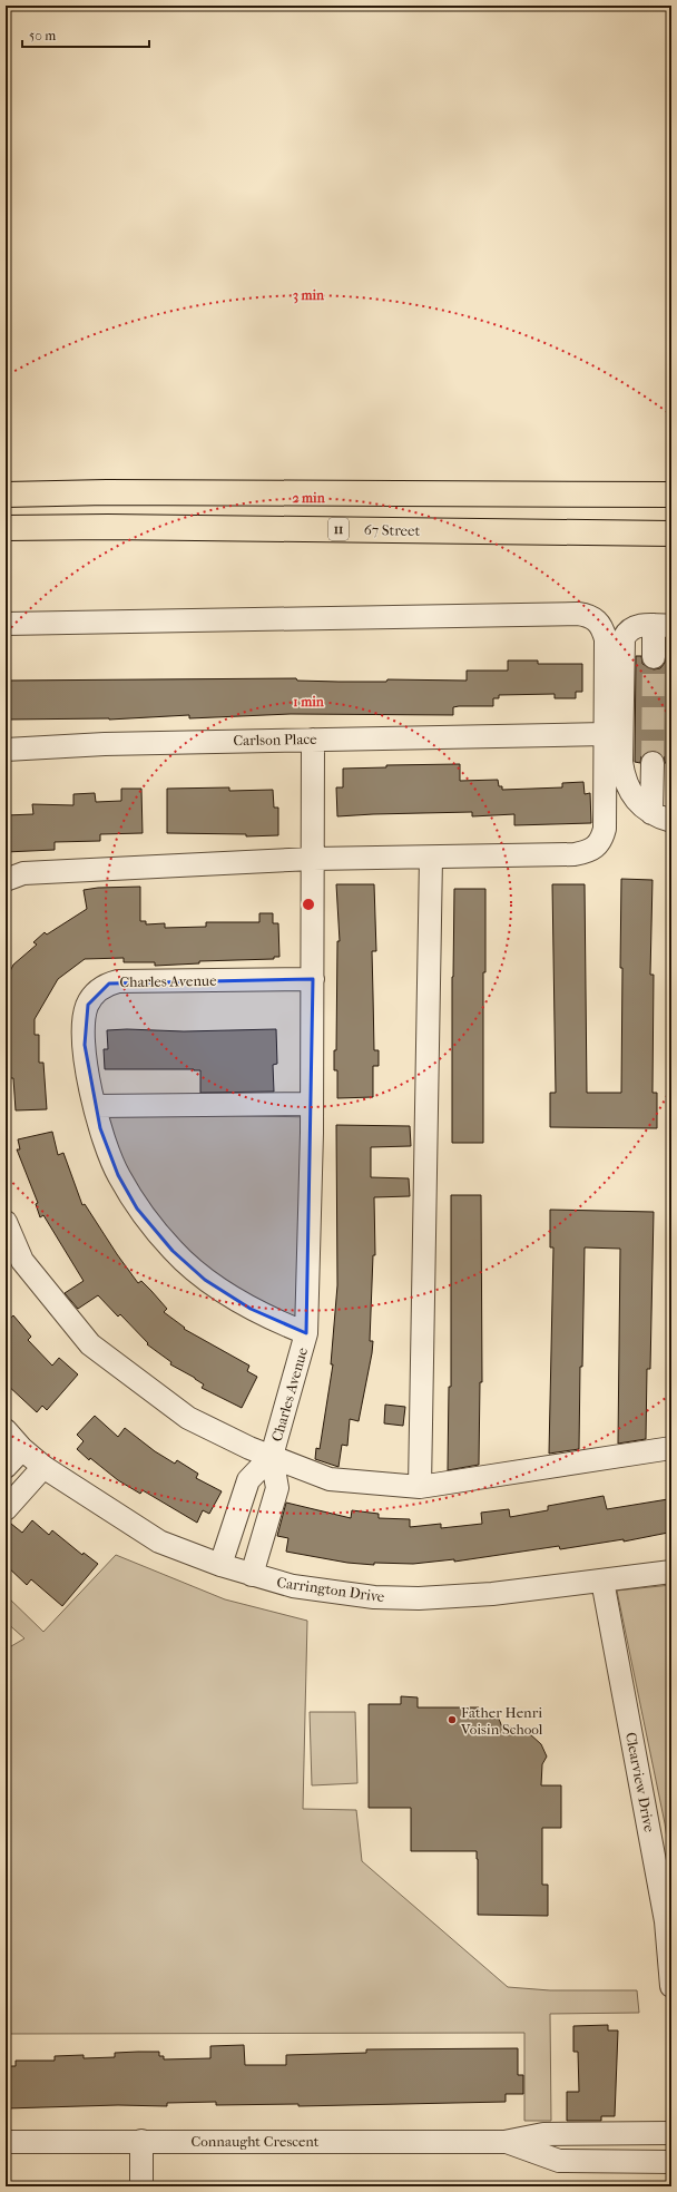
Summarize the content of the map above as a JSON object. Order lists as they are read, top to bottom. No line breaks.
{"streets":{"main road":["11","67 Street"],"street":["Carlson Place","Charles Avenue","Carrington Drive","Clearview Drive","Connaught Crescent"]},"crossings":[["Carlson Place","Charles Avenue"],["Charles Avenue","Carrington Drive"],["Carrington Drive","Clearview Drive"]],"places":["Father Henri Voisin School"],"scale_bar":"50 m","rings":["3 min","2 min","1 min"]}
